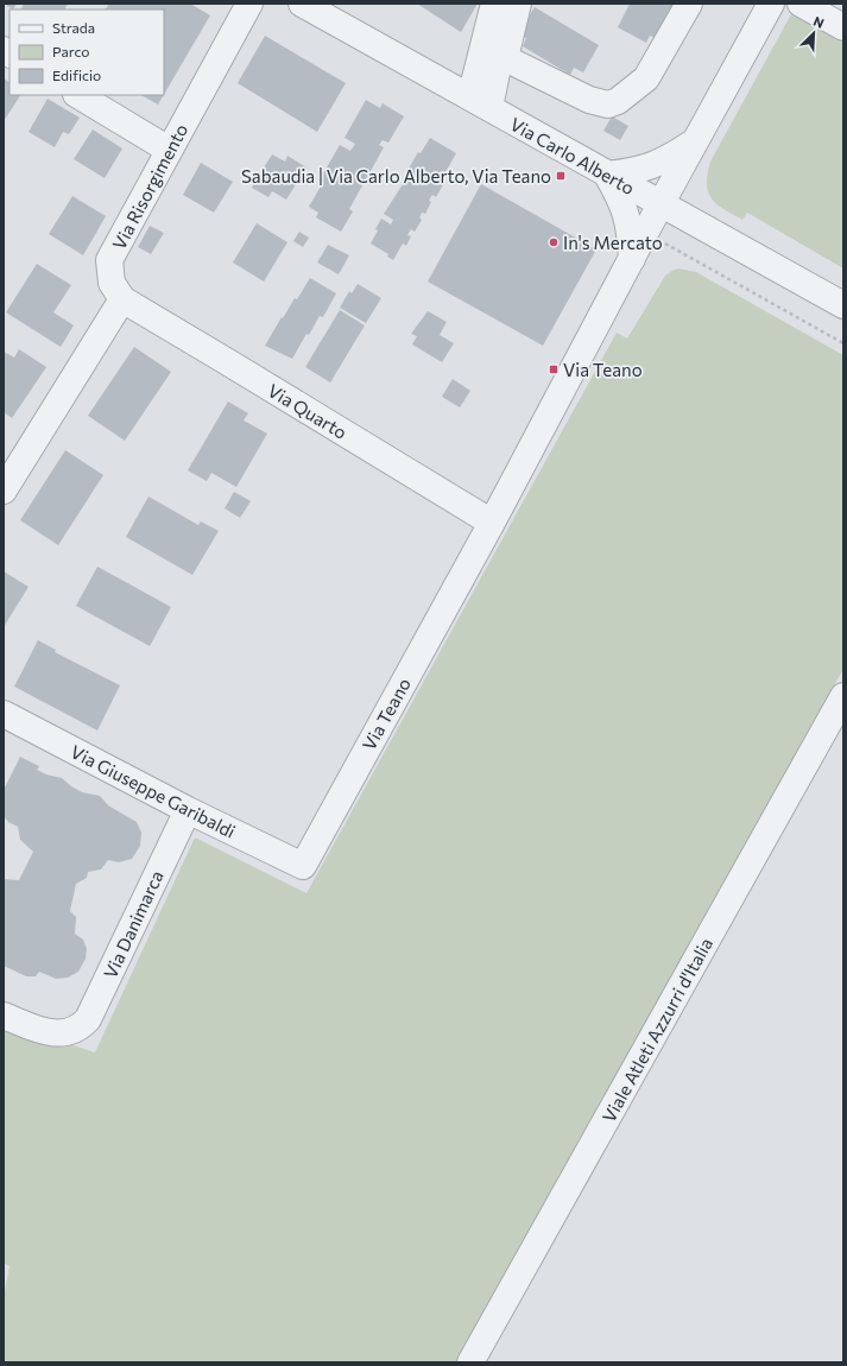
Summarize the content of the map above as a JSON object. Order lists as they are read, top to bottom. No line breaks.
{"streets":{"street":["Via Carlo Alberto","Via Risorgimento","Via Quarto","Via Teano","Via Giuseppe Garibaldi","Via Danimarca","Viale Atleti Azzurri d'Italia"]},"crossings":[["Via Carlo Alberto","Via Teano"],["Via Risorgimento","Via Quarto"],["Via Quarto","Via Teano"],["Via Teano","Via Giuseppe Garibaldi"],["Via Giuseppe Garibaldi","Via Danimarca"]],"places":{"transit":["Sabaudia | Via Carlo Alberto, Via Teano","Via Teano"],"other":["In's Mercato"]},"legend":["Strada","Parco","Edificio"],"north":"top right"}
